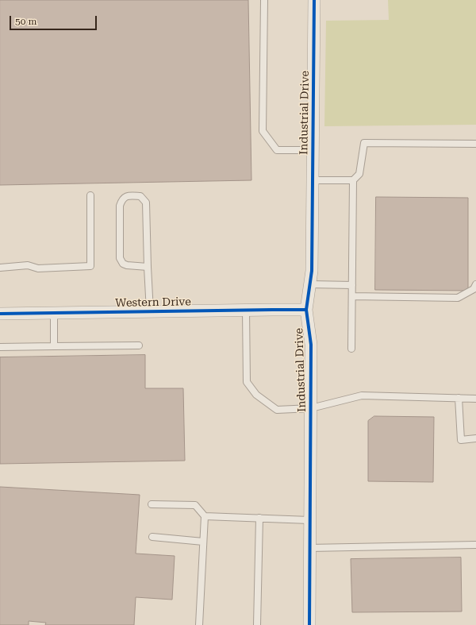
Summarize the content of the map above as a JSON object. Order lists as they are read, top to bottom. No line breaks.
{"streets":{"street":["Industrial Drive","Western Drive"]},"crossings":[["Industrial Drive","Western Drive"]],"scale_bar":"50 m"}
